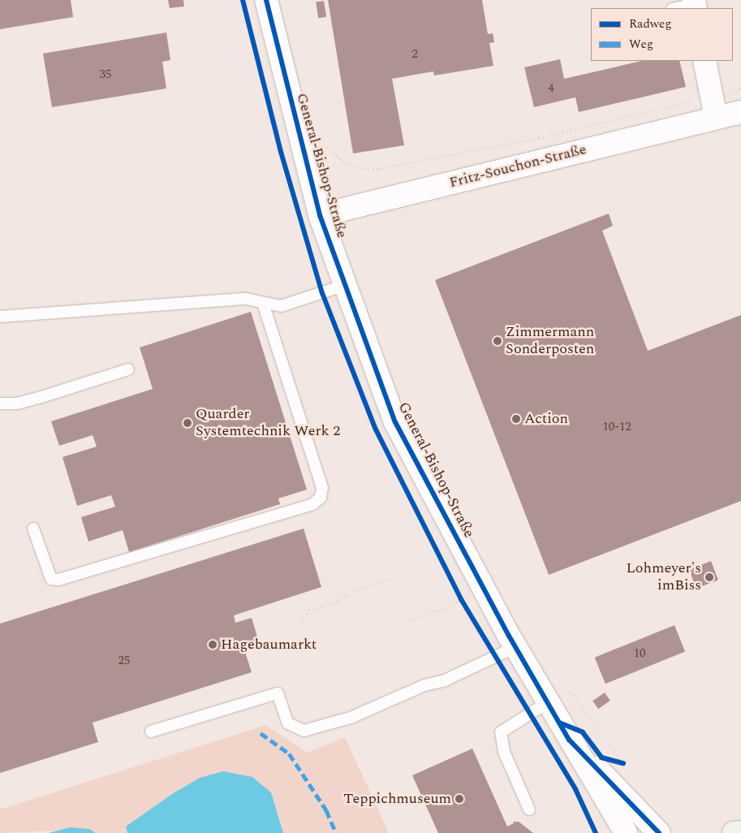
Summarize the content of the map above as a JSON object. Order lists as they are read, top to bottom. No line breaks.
{"streets":{"street":["General-Bishop-Straße","Fritz-Souchon-Straße"]},"crossings":[["General-Bishop-Straße","Fritz-Souchon-Straße"]],"places":["Zimmermann Sonderposten","Action","Quarder Systemtechnik Werk 2","Lohmeyer's imBiss","Hagebaumarkt","Teppichmuseum"],"house_numbers":["2","35","4","10-12","10","25"],"legend":["Radweg","Weg"]}
